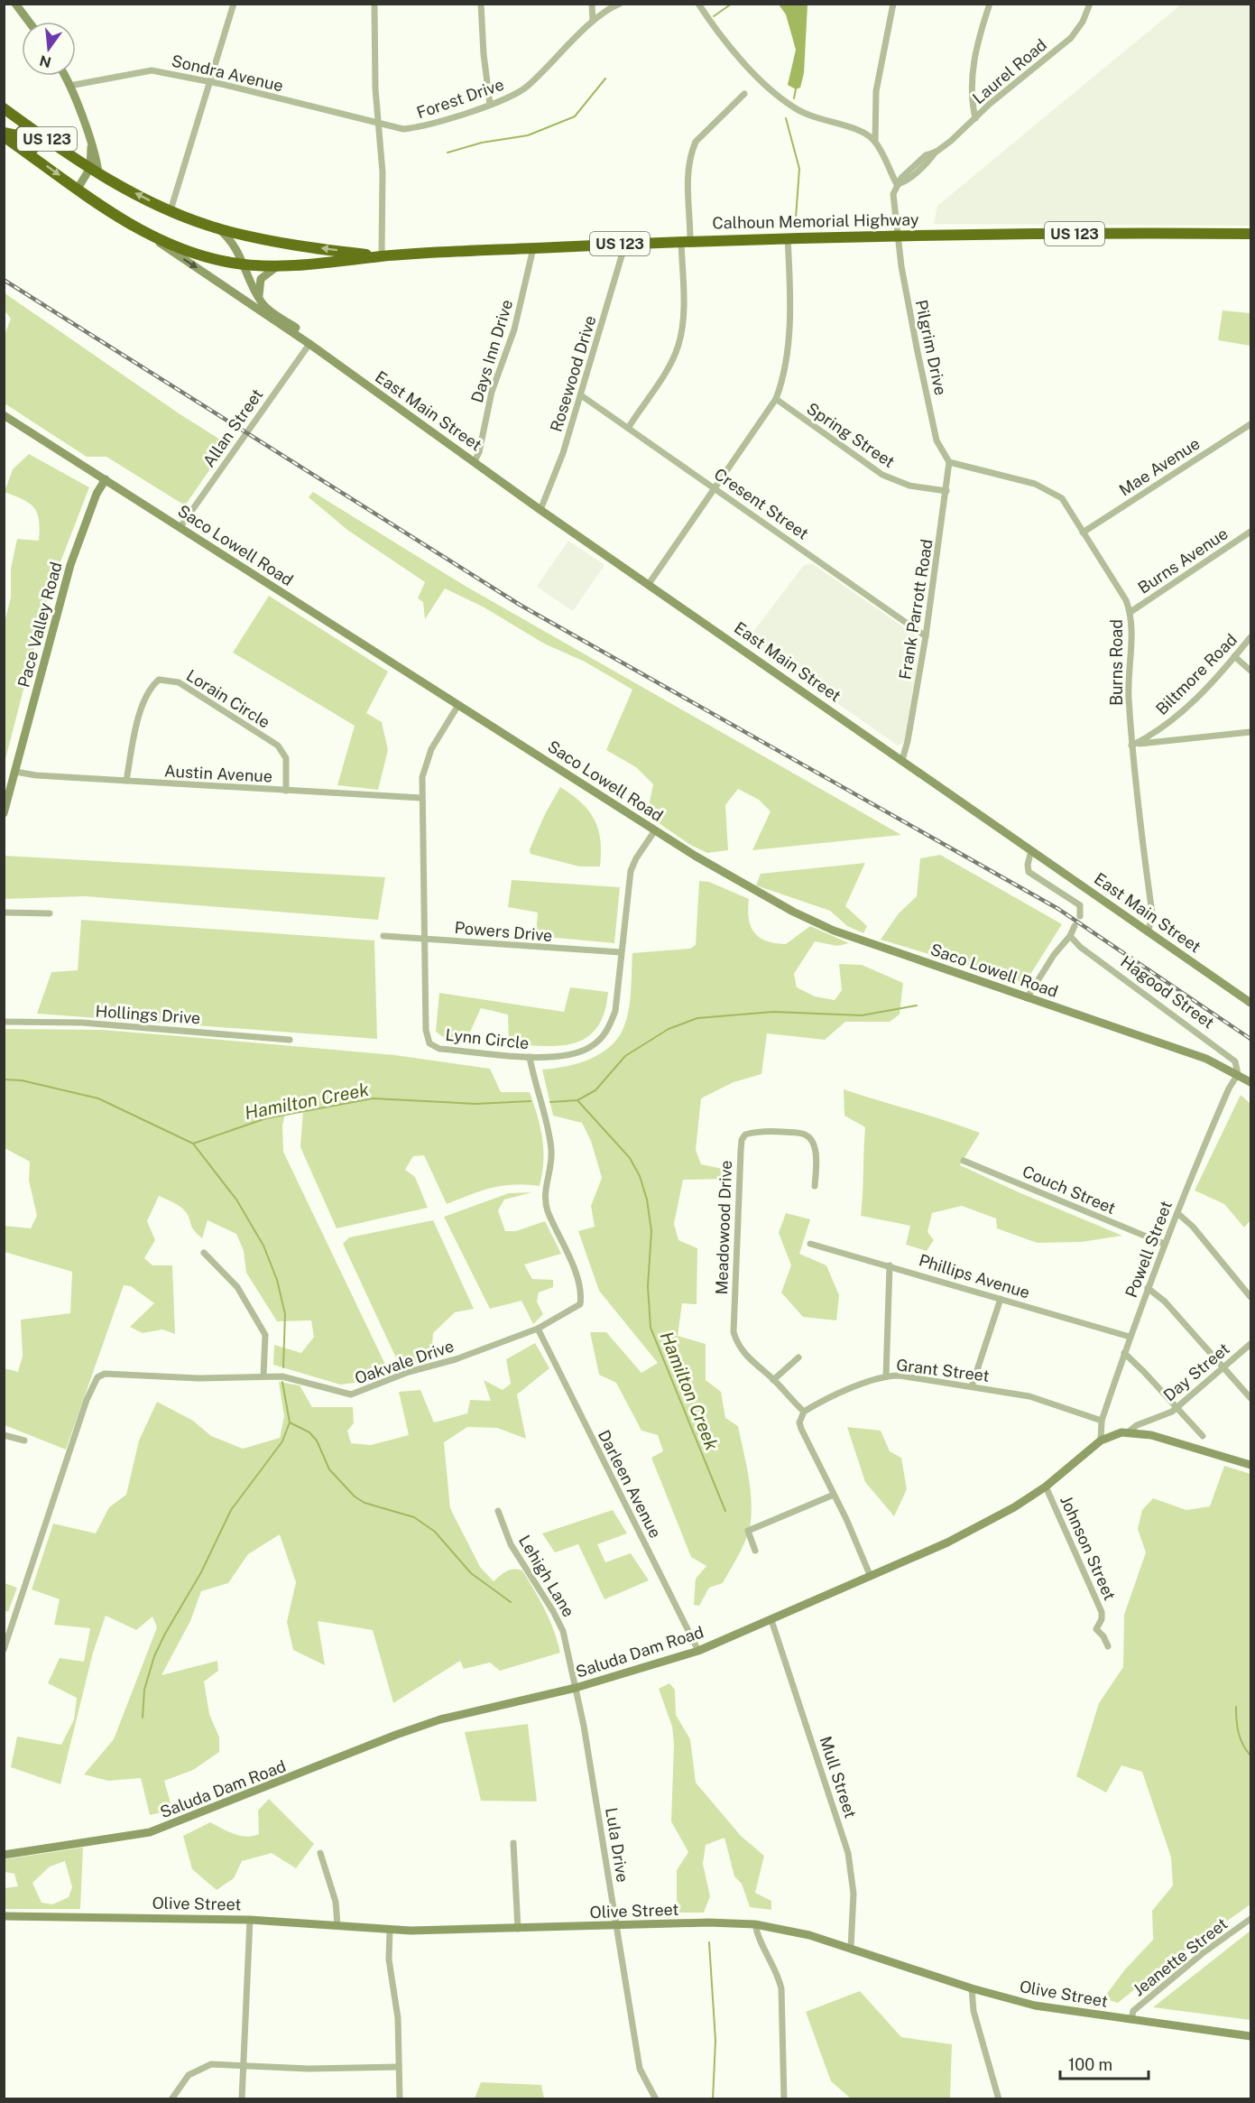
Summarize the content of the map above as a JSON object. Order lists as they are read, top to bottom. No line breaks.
{"streets":{"highway":["US 123","Calhoun Memorial Highway"],"street":["Laurel Road","Sondra Avenue","Forest Drive","Pilgrim Drive","Days Inn Drive","Rosewood Drive","East Main Street","Allan Street","Spring Street","Mae Avenue","Cresent Street","Saco Lowell Road","Burns Avenue","Frank Parrott Road","Pace Valley Road","Burns Road","Biltmore Road","Lorain Circle","Austin Avenue","Powers Drive","Hagood Street","Hollings Drive","Lynn Circle","Couch Street","Meadowood Drive","Powell Street","Phillips Avenue","Oakvale Drive","Grant Street","Day Street","Darleen Avenue","Johnson Street","Lehigh Lane","Saluda Dam Road","Mull Street","Lula Drive","Olive Street","Jeanette Street"]},"crossings":[["Laurel Road","Pilgrim Drive"],["Sondra Avenue","Forest Drive"],["Calhoun Memorial Highway","Pilgrim Drive"],["Calhoun Memorial Highway","Days Inn Drive"],["Calhoun Memorial Highway","Rosewood Drive"],["Calhoun Memorial Highway","East Main Street"],["Pilgrim Drive","Frank Parrott Road"],["Pilgrim Drive","Burns Road"],["Days Inn Drive","East Main Street"],["Rosewood Drive","East Main Street"],["Rosewood Drive","Cresent Street"],["East Main Street","Allan Street"],["East Main Street","Frank Parrott Road"],["East Main Street","Burns Road"],["Allan Street","Saco Lowell Road"],["Spring Street","Frank Parrott Road"],["Mae Avenue","Burns Road"],["Cresent Street","Frank Parrott Road"],["Saco Lowell Road","Pace Valley Road"],["Saco Lowell Road","Hagood Street"],["Saco Lowell Road","Lynn Circle"],["Saco Lowell Road","Powell Street"],["Burns Avenue","Burns Road"],["Frank Parrott Road","Burns Road"],["Pace Valley Road","Austin Avenue"],["Burns Road","Biltmore Road"],["Lorain Circle","Austin Avenue"],["Austin Avenue","Lynn Circle"],["Powers Drive","Lynn Circle"],["Hagood Street","Powell Street"],["Lynn Circle","Oakvale Drive"],["Couch Street","Powell Street"],["Meadowood Drive","Grant Street"],["Powell Street","Phillips Avenue"],["Powell Street","Grant Street"],["Powell Street","Saluda Dam Road"],["Oakvale Drive","Darleen Avenue"],["Day Street","Saluda Dam Road"],["Darleen Avenue","Saluda Dam Road"],["Johnson Street","Saluda Dam Road"],["Lehigh Lane","Saluda Dam Road"],["Lehigh Lane","Lula Drive"],["Saluda Dam Road","Mull Street"],["Saluda Dam Road","Lula Drive"],["Mull Street","Olive Street"],["Lula Drive","Olive Street"],["Olive Street","Jeanette Street"]],"water":["Hamilton Creek"],"scale_bar":"100 m","north":"bottom"}
